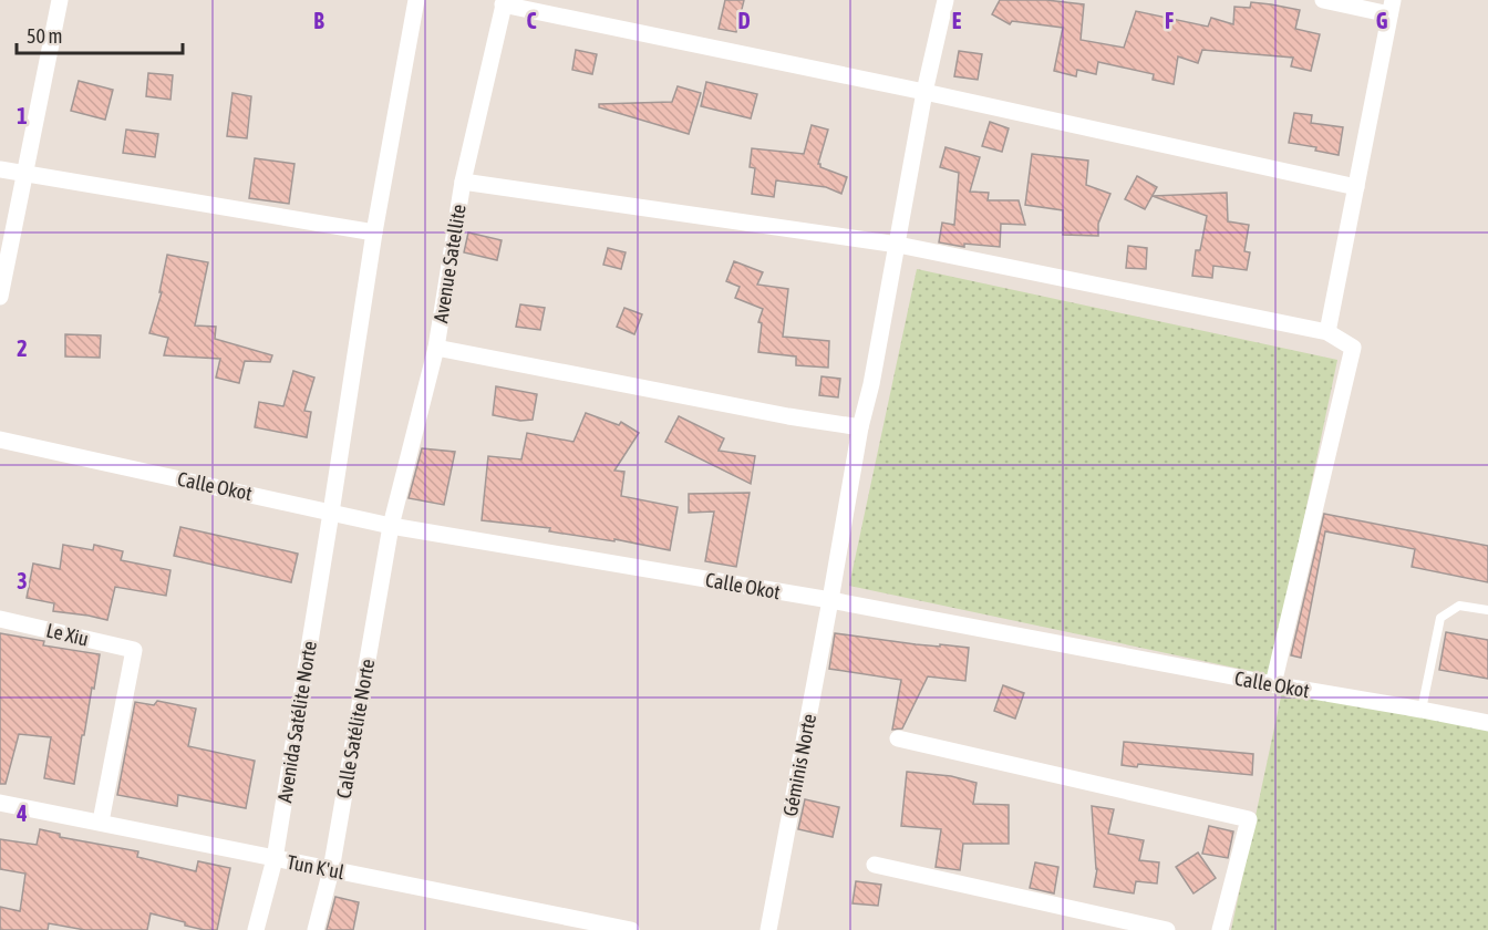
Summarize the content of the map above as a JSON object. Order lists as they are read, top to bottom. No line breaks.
{"streets":{"street":["Avenue Satellite","Calle Okot","Le Xiu","Avenida Satélite Norte","Calle Satélite Norte","Géminis Norte","Tun K'ul"]},"crossings":[["Avenue Satellite","Calle Okot"],["Avenue Satellite","Calle Satélite Norte"],["Calle Okot","Avenida Satélite Norte"],["Calle Okot","Calle Satélite Norte"],["Calle Okot","Géminis Norte"],["Le Xiu","Tun K'ul"],["Avenida Satélite Norte","Tun K'ul"],["Calle Satélite Norte","Tun K'ul"]],"scale_bar":"50 m","grid":{"columns":["B","C","D","E","F","G"],"rows":["1","2","3","4"]}}
